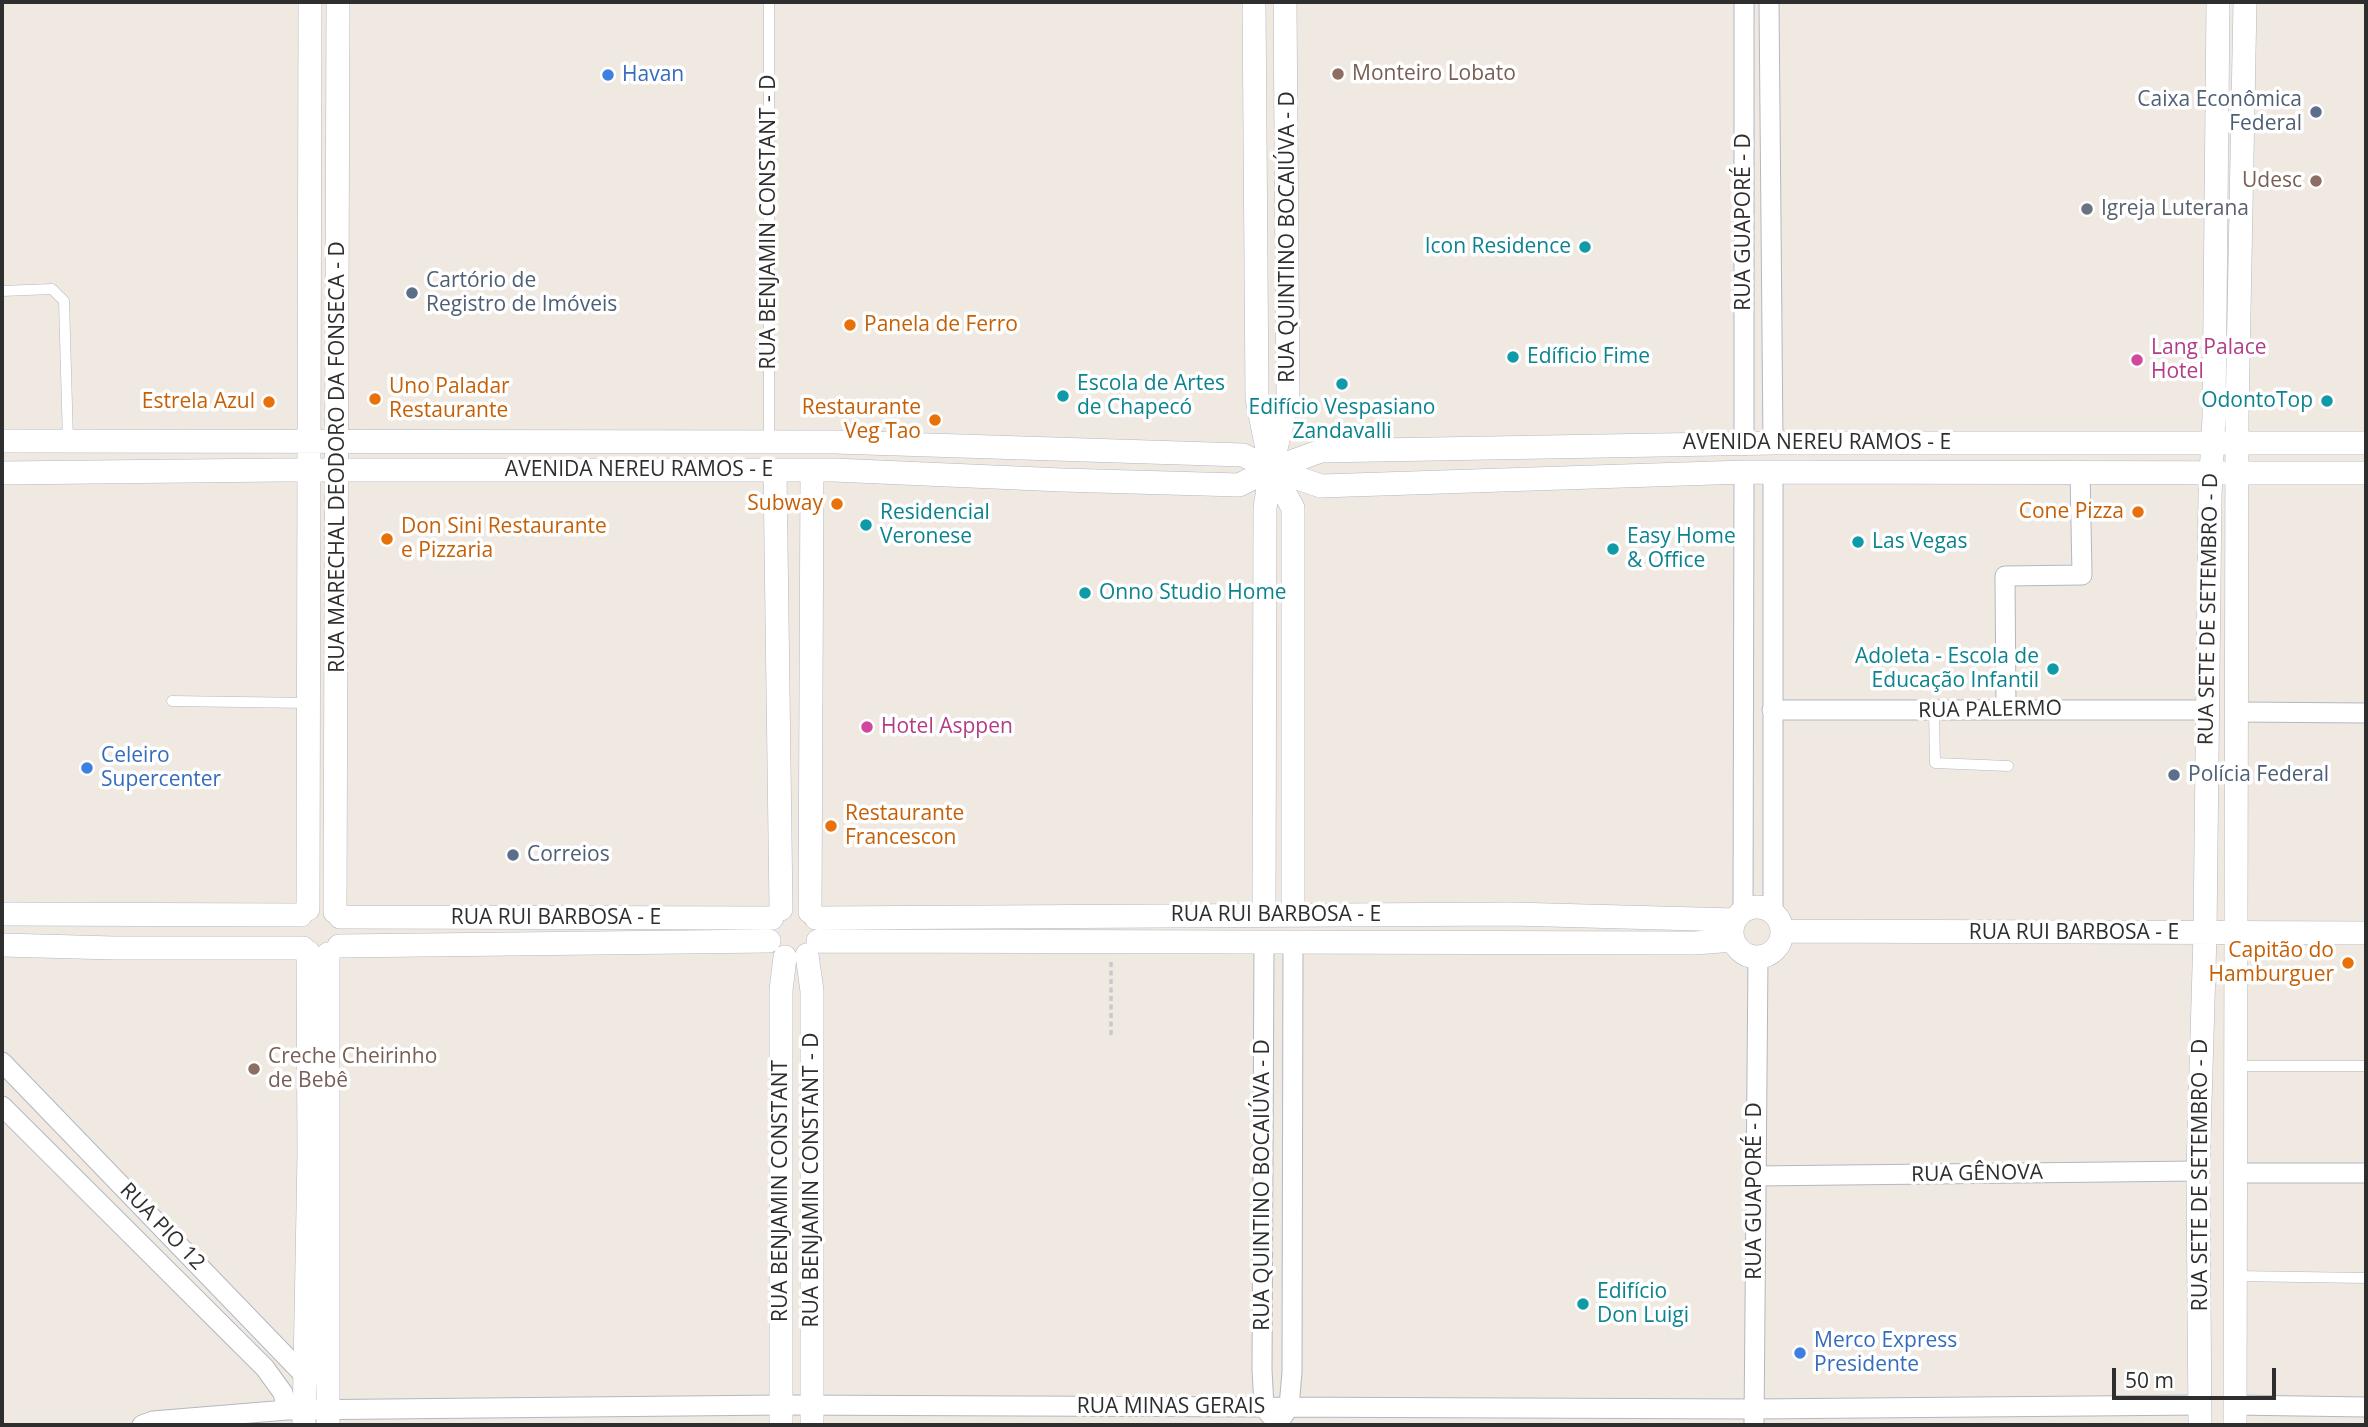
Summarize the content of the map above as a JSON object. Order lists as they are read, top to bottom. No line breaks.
{"streets":{"street":["RUA BENJAMIN CONSTANT - D","RUA GUAPORÉ - D","RUA QUINTINO BOCAIÚVA - D","AVENIDA NEREU RAMOS - E","RUA MARECHAL DEODORO DA FONSECA - D","RUA SETE DE SETEMBRO - D","RUA PALERMO","RUA RUI BARBOSA - E","RUA GÊNOVA","RUA BENJAMIN CONSTANT","RUA PIO 12","RUA MINAS GERAIS"]},"crossings":[["RUA BENJAMIN CONSTANT - D","AVENIDA NEREU RAMOS - E"],["RUA BENJAMIN CONSTANT - D","RUA RUI BARBOSA - E"],["RUA BENJAMIN CONSTANT - D","RUA BENJAMIN CONSTANT"],["RUA BENJAMIN CONSTANT - D","RUA MINAS GERAIS"],["RUA GUAPORÉ - D","AVENIDA NEREU RAMOS - E"],["RUA GUAPORÉ - D","RUA RUI BARBOSA - E"],["RUA GUAPORÉ - D","RUA GÊNOVA"],["RUA GUAPORÉ - D","RUA MINAS GERAIS"],["RUA QUINTINO BOCAIÚVA - D","AVENIDA NEREU RAMOS - E"],["RUA QUINTINO BOCAIÚVA - D","RUA RUI BARBOSA - E"],["RUA QUINTINO BOCAIÚVA - D","RUA MINAS GERAIS"],["AVENIDA NEREU RAMOS - E","RUA MARECHAL DEODORO DA FONSECA - D"],["AVENIDA NEREU RAMOS - E","RUA SETE DE SETEMBRO - D"],["RUA MARECHAL DEODORO DA FONSECA - D","RUA RUI BARBOSA - E"],["RUA SETE DE SETEMBRO - D","RUA PALERMO"],["RUA SETE DE SETEMBRO - D","RUA RUI BARBOSA - E"],["RUA SETE DE SETEMBRO - D","RUA GÊNOVA"],["RUA SETE DE SETEMBRO - D","RUA MINAS GERAIS"],["RUA RUI BARBOSA - E","RUA BENJAMIN CONSTANT"],["RUA BENJAMIN CONSTANT","RUA MINAS GERAIS"],["RUA PIO 12","RUA MINAS GERAIS"]],"places":["Monteiro Lobato","Havan","Caixa Econômica Federal","Udesc","Igreja Luterana","Icon Residence","Cartório de Registro de Imóveis","Panela de Ferro","Edíficio Fime","Lang Palace Hotel","Edifício Vespasiano Zandavalli","Escola de Artes de Chapecó","Uno Paladar Restaurante","OdontoTop","Estrela Azul","Restaurante Veg Tao","Subway","Cone Pizza","Residencial Veronese","Don Sini Restaurante e Pizzaria","Las Vegas","Easy Home & Office","Onno Studio Home","Adoleta - Escola de Educação Infantil","Hotel Asppen","Celeiro Supercenter","Polícia Federal","Restaurante Francescon","Correios","Capitão do Hamburguer","Creche Cheirinho de Bebê","Edifício Don Luigi","Merco Express Presidente"],"scale_bar":"50 m"}
